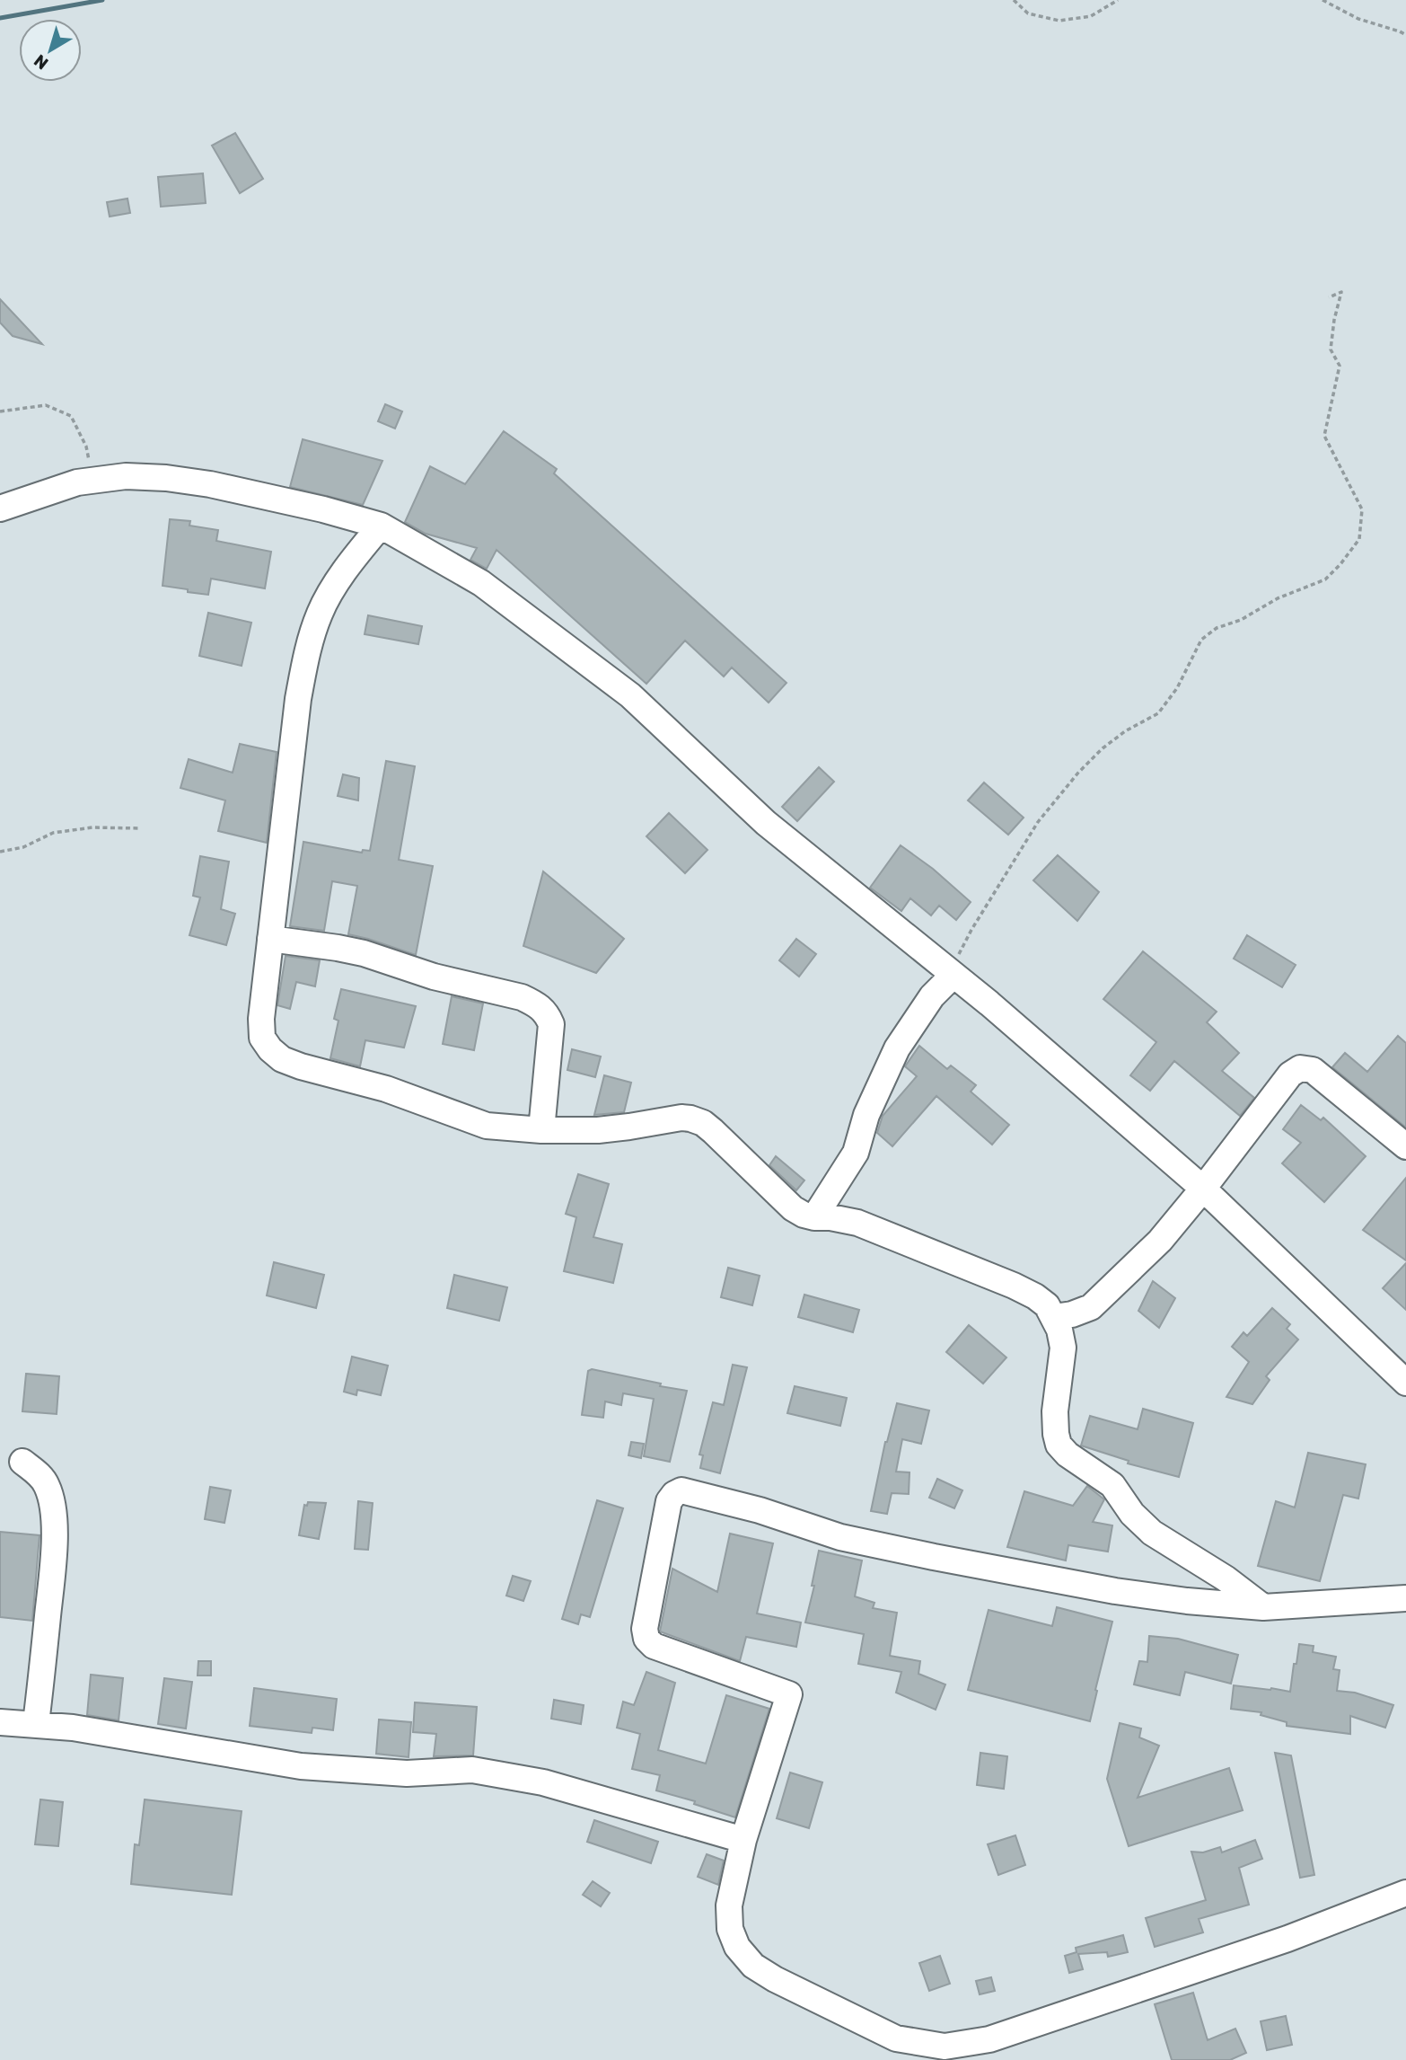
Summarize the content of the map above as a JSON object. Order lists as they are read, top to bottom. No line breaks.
{"north":"bottom left"}
